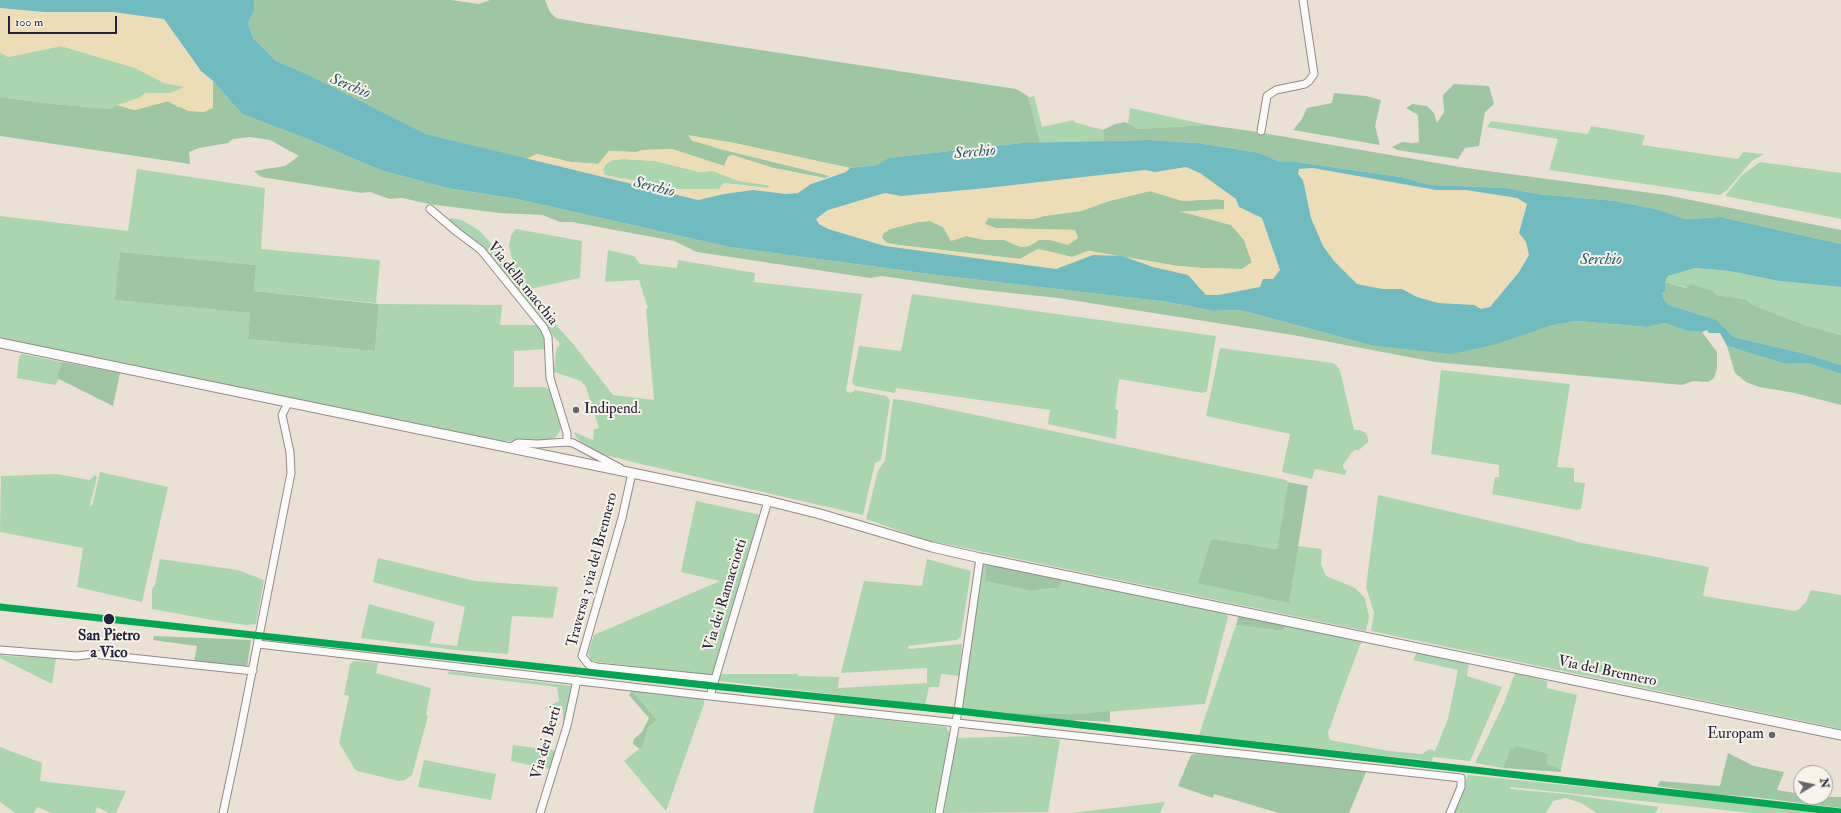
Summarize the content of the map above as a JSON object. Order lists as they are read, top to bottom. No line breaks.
{"streets":{"main road":["Via del Brennero"],"street":["Via della macchia","Traversa 3 via del Brennero","Via dei Ramacciotti","Via dei Berti"]},"crossings":[["Traversa 3 via del Brennero","Via dei Ramacciotti"],["Traversa 3 via del Brennero","Via del Brennero"],["Via dei Ramacciotti","Via del Brennero"]],"water":["Serchio"],"places":["Indipend.","San Pietro a Vico","Europam"],"scale_bar":"100 m","north":"right"}
